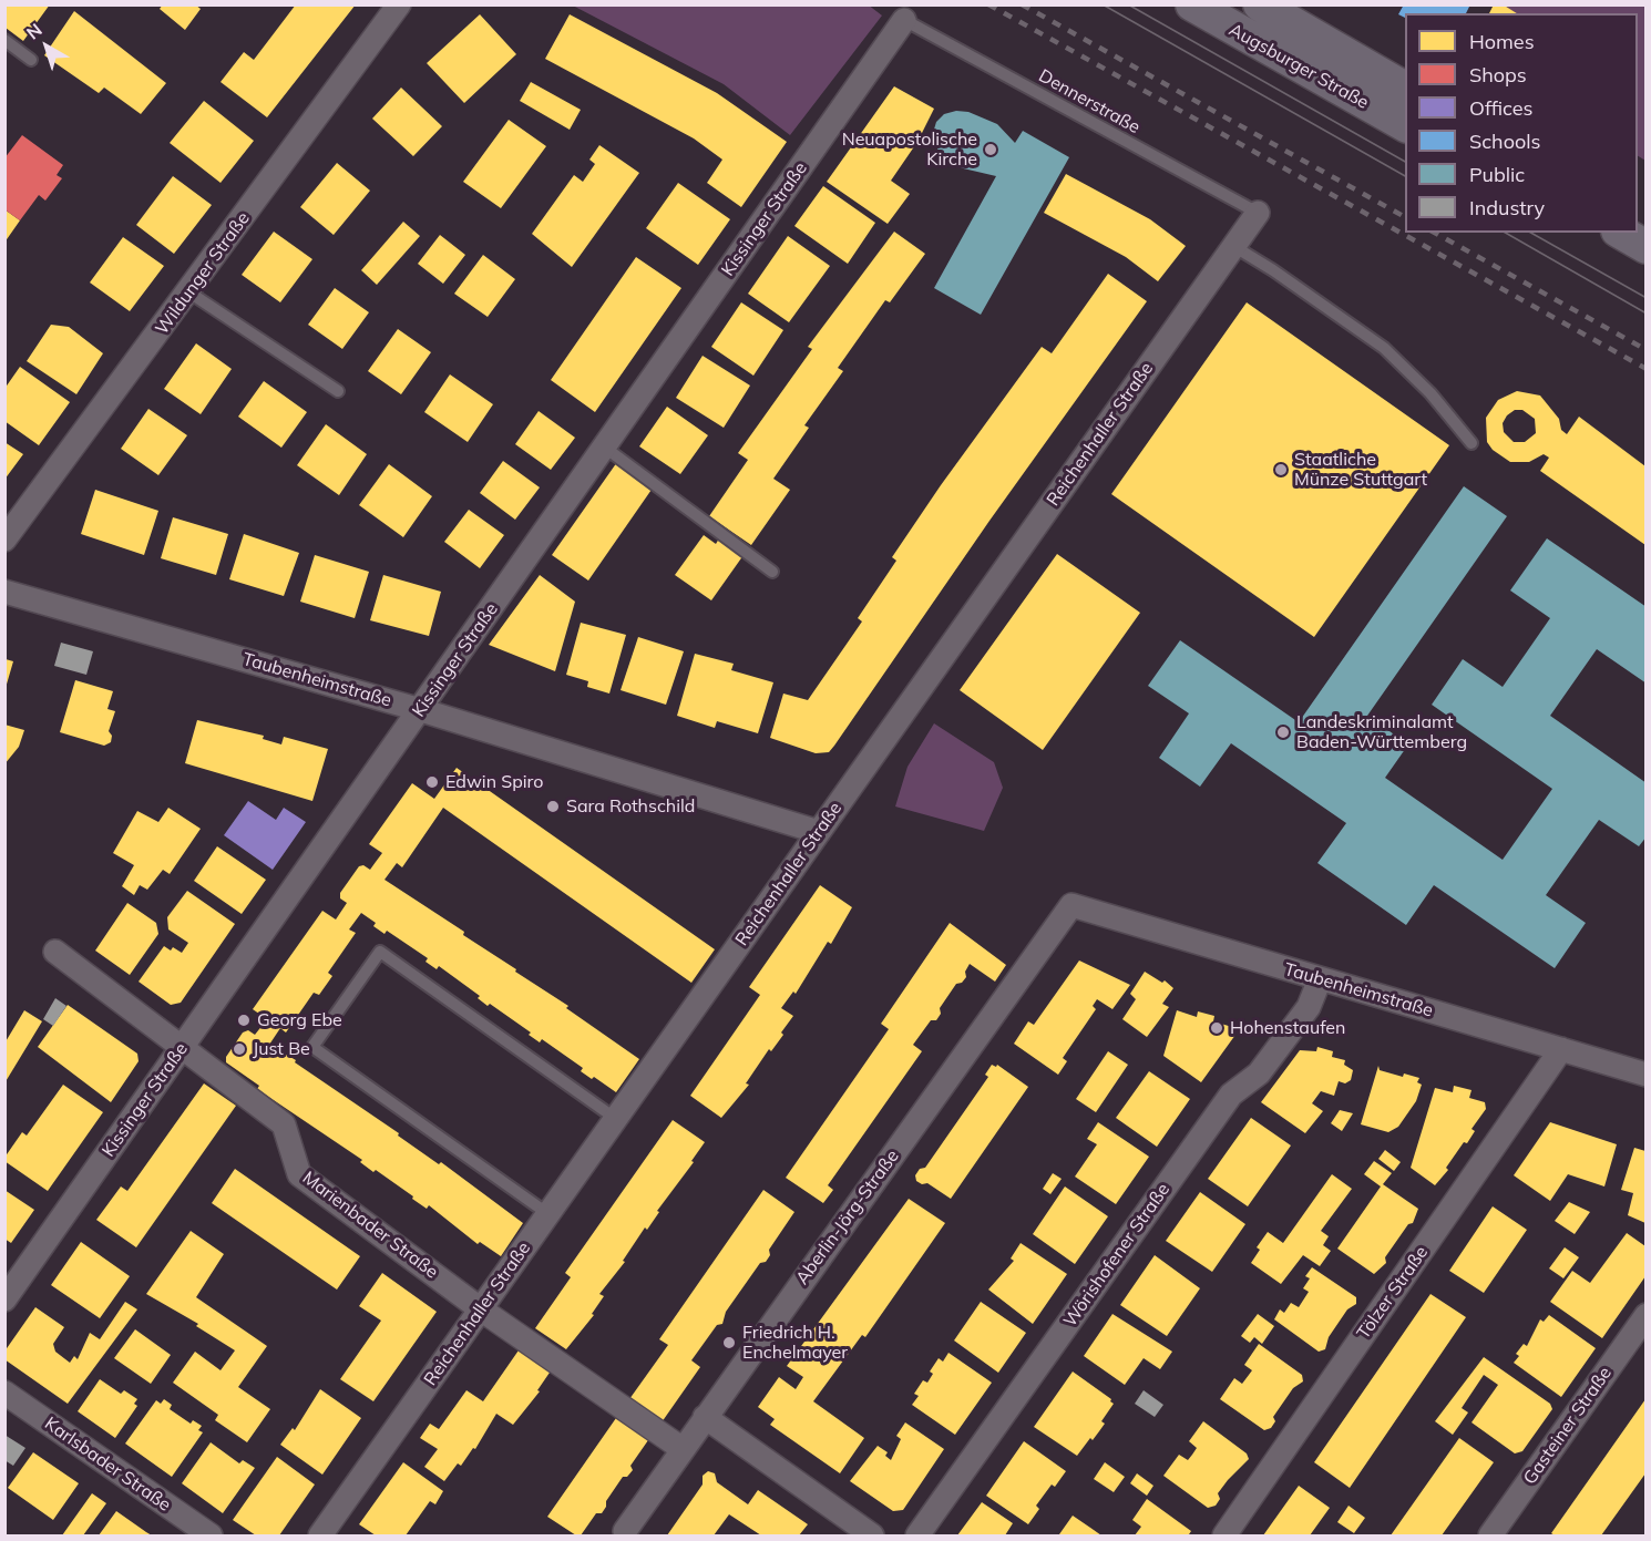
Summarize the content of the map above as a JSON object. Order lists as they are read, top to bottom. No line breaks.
{"streets":{"main road":["Augsburger Straße"],"street":["Kissinger Straße","Wildunger Straße","Reichenhaller Straße","Taubenheimstraße","Aberlin-Jörg-Straße","Marienbader Straße","Wörishofener Straße","Tölzer Straße","Gasteiner Straße","Karlsbader Straße"],"lane":["Dennerstraße"]},"crossings":[["Dennerstraße","Kissinger Straße"],["Dennerstraße","Reichenhaller Straße"],["Kissinger Straße","Taubenheimstraße"],["Kissinger Straße","Marienbader Straße"],["Reichenhaller Straße","Taubenheimstraße"],["Reichenhaller Straße","Marienbader Straße"],["Taubenheimstraße","Aberlin-Jörg-Straße"],["Taubenheimstraße","Wörishofener Straße"],["Taubenheimstraße","Tölzer Straße"],["Aberlin-Jörg-Straße","Marienbader Straße"]],"places":["Neuapostolische Kirche","Staatliche Münze Stuttgart","Landeskriminalamt Baden-Württemberg","Edwin Spiro","Sara Rothschild","Georg Ebe","Hohenstaufen","Just Be","Friedrich H. Enchelmayer"],"legend":["Homes","Shops","Offices","Schools","Public","Industry"],"north":"top left"}
